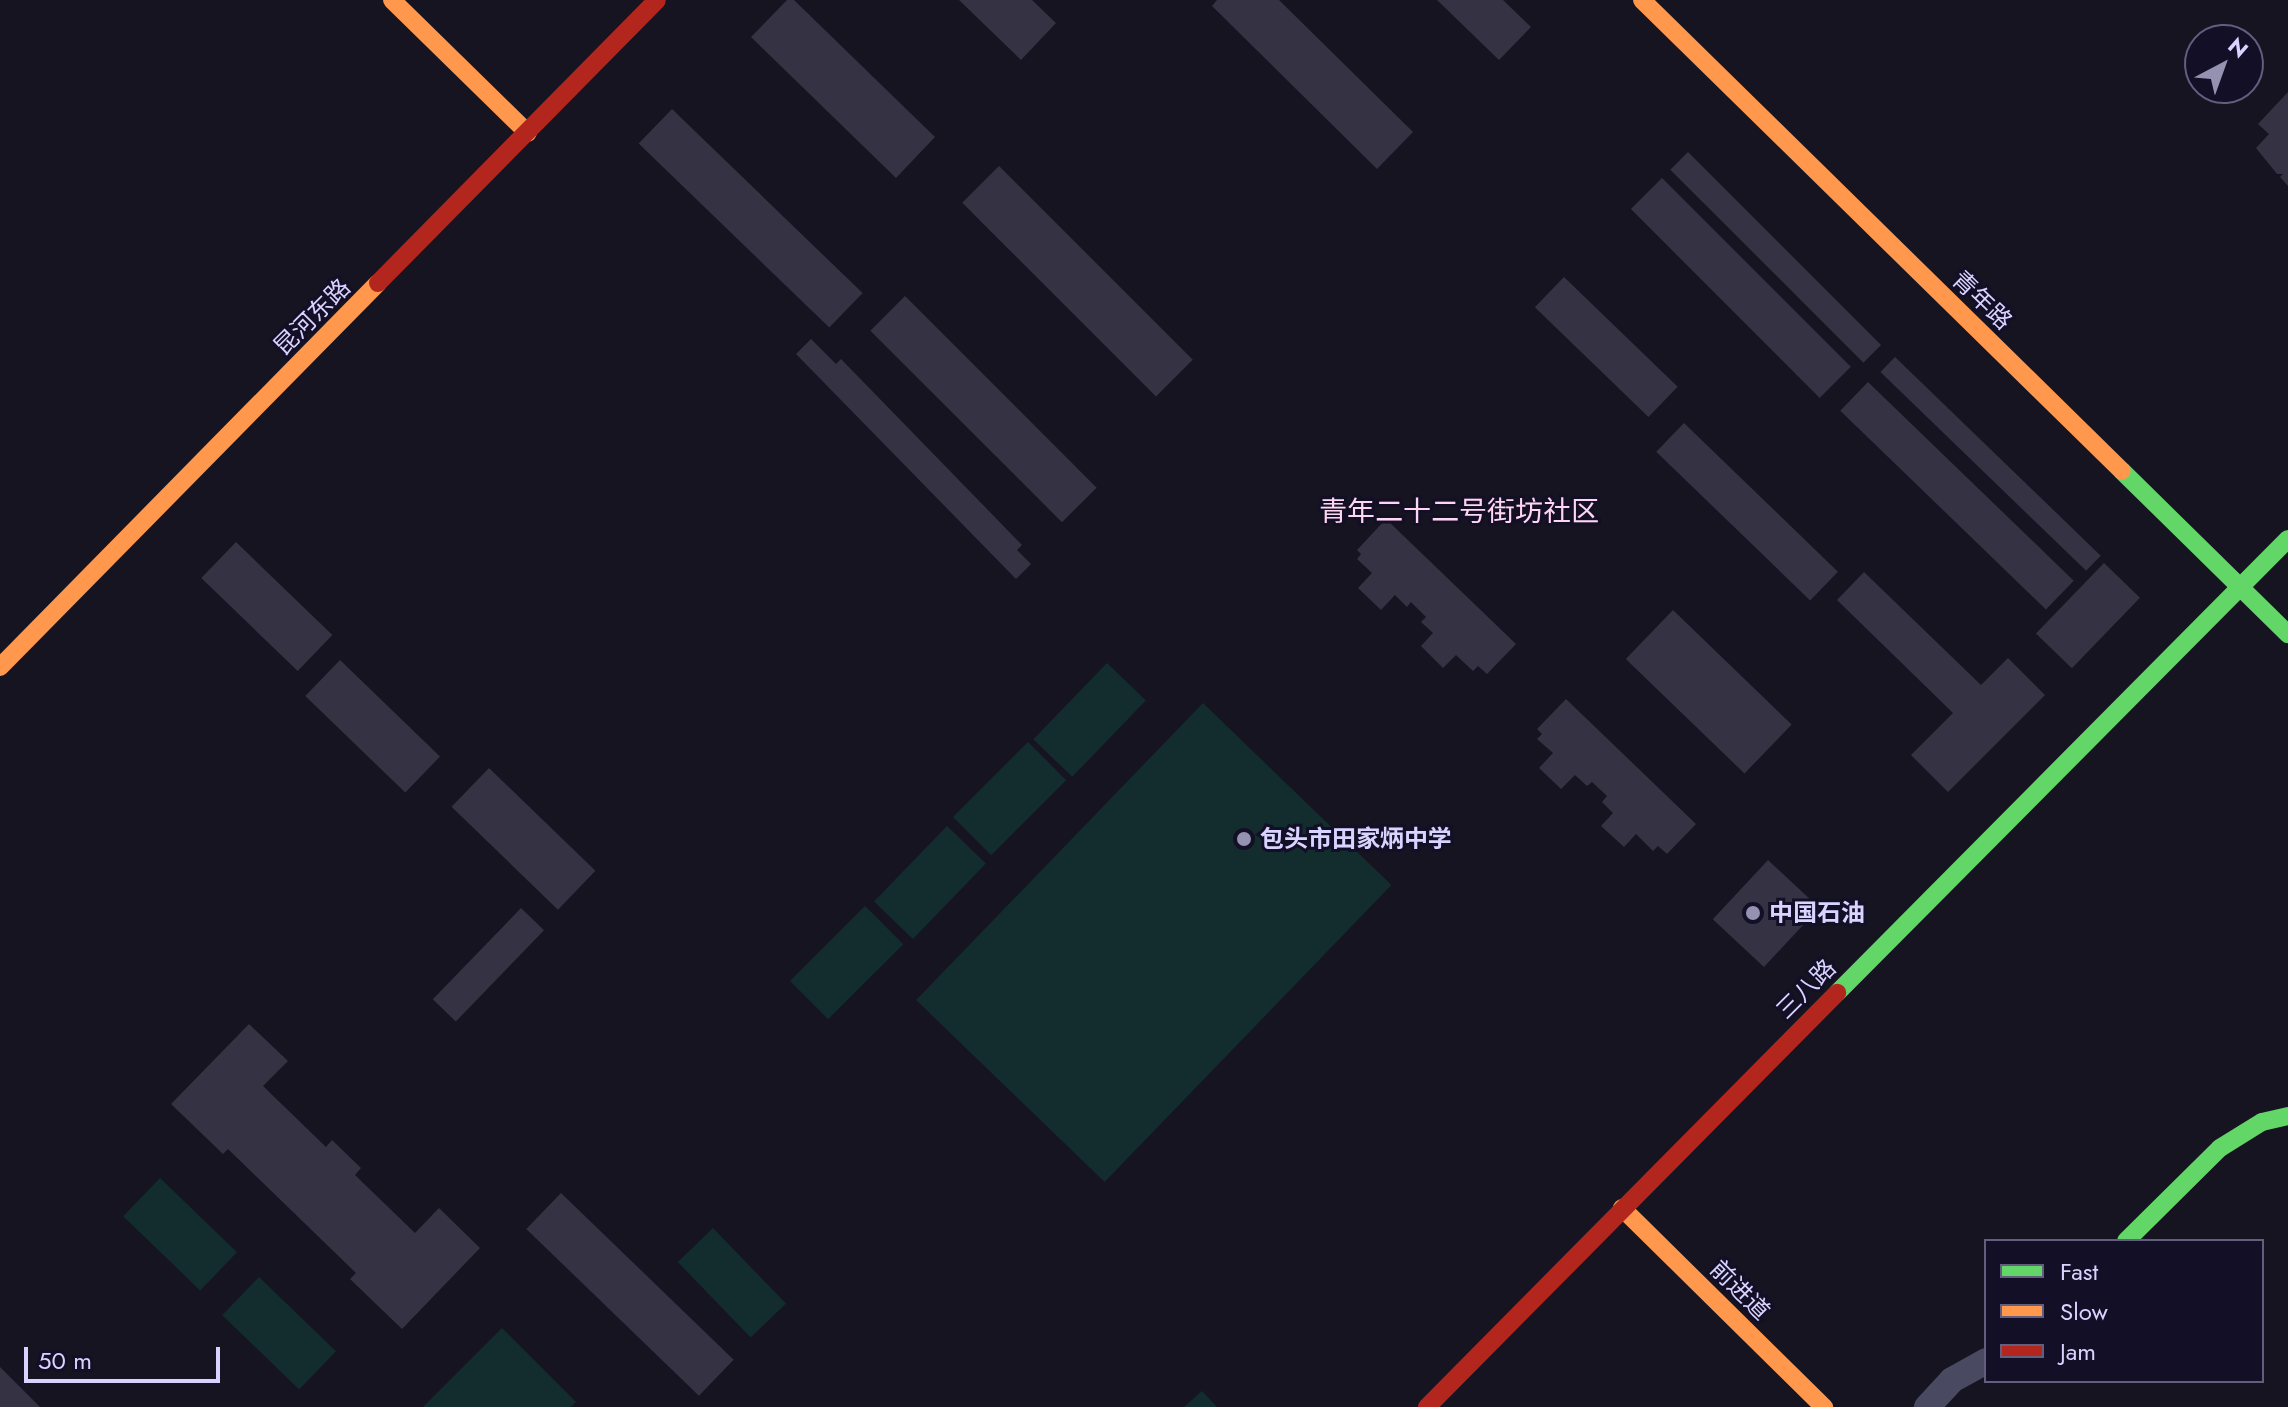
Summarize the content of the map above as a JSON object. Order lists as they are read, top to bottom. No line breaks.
{"streets":{"main road":["青年路","昆河东路","三八路","前进道"]},"crossings":[["青年路","三八路"],["三八路","前进道"]],"districts":["青年二十二号街坊社区"],"places":["包头市田家炳中学","中国石油"],"legend":["Fast","Slow","Jam"],"scale_bar":"50 m","north":"top right"}
